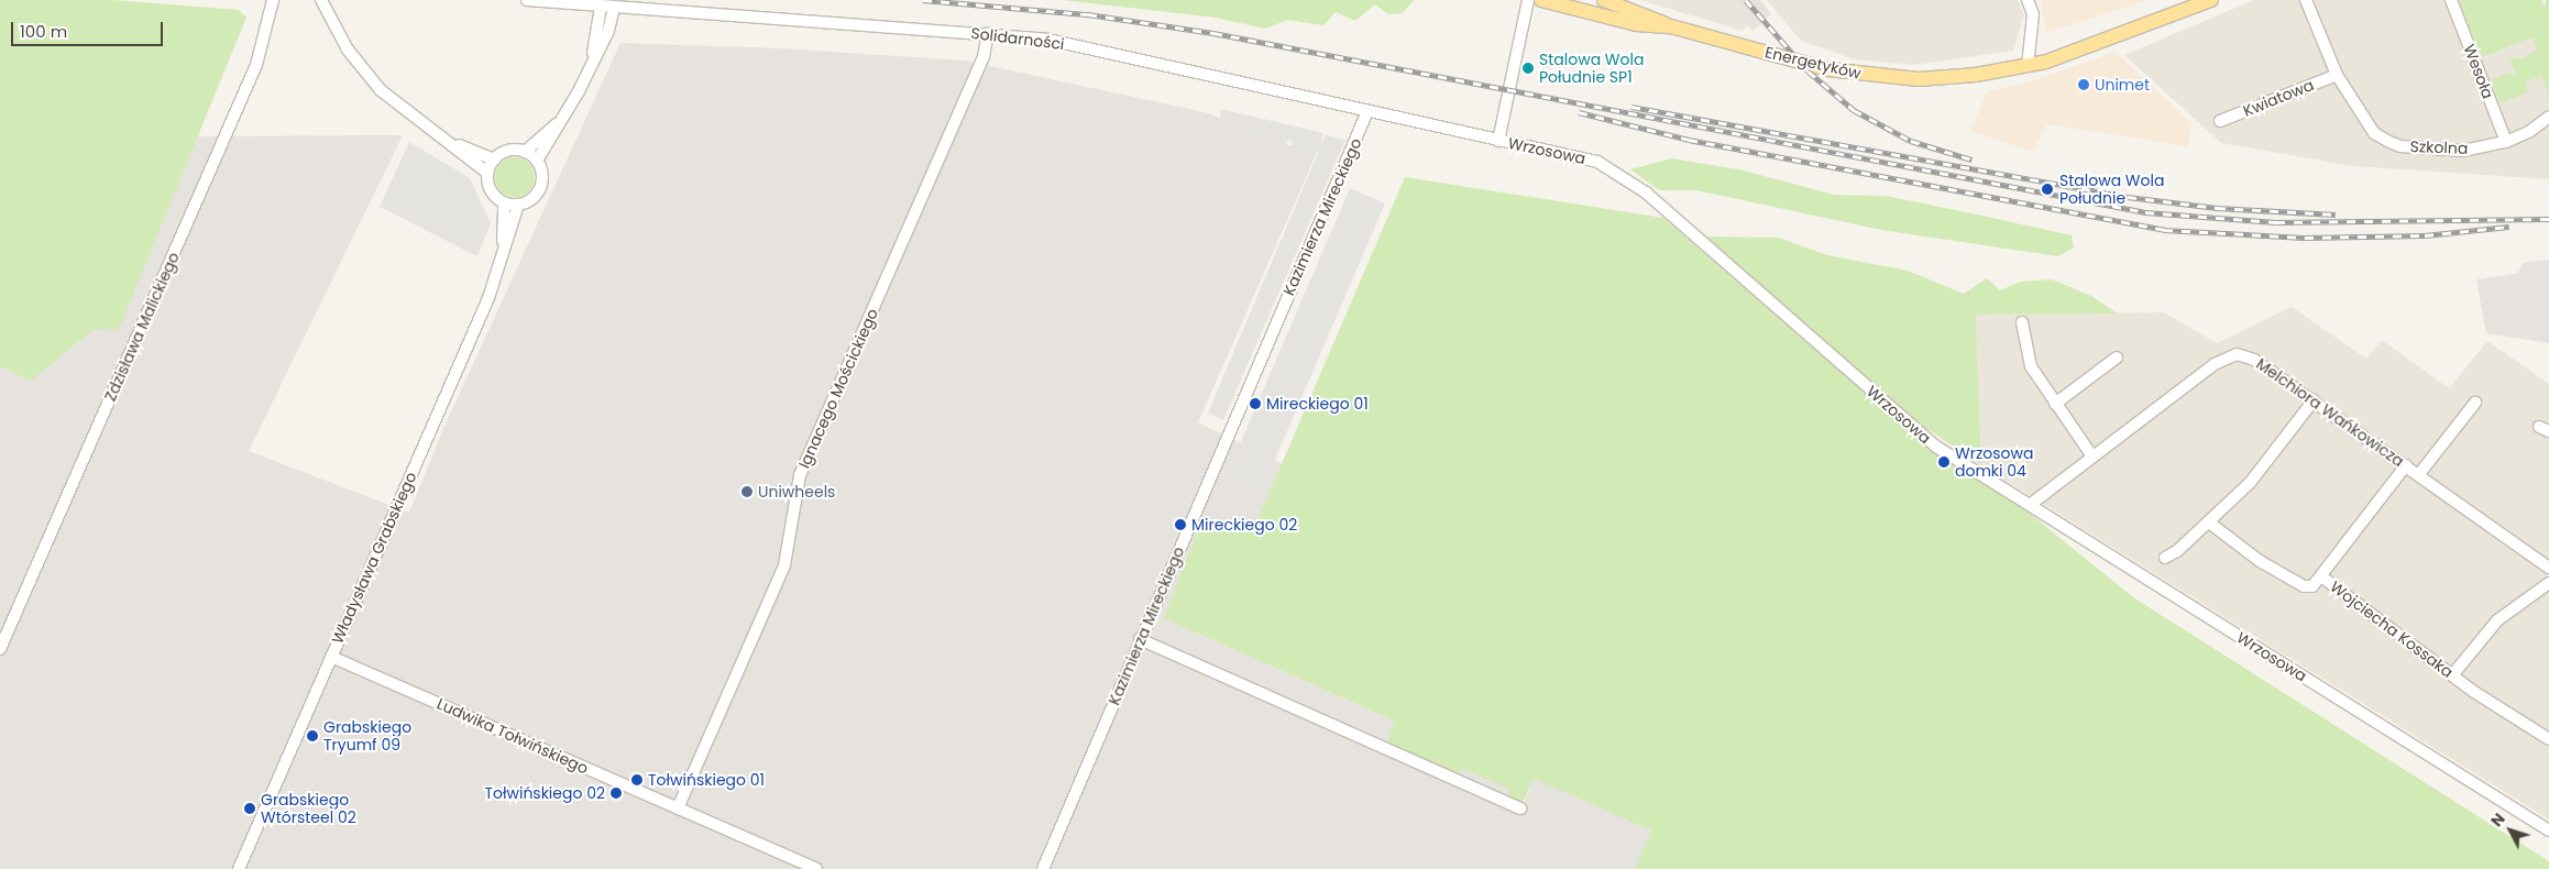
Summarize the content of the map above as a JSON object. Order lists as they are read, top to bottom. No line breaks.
{"streets":{"main road":["Energetyków"],"street":["Solidarności","Wesoła","Kwiatowa","Szkolna","Wrzosowa","Kazimierza Mireckiego","Zdzisława Malickiego","Ignacego Mościckiego","Melchiora Wańkowicza","Władysława Grabskiego","Wojciecha Kossaka","Ludwika Tołwińskiego"]},"crossings":[["Solidarności","Wrzosowa"],["Solidarności","Kazimierza Mireckiego"],["Solidarności","Ignacego Mościckiego"],["Wesoła","Szkolna"],["Kwiatowa","Szkolna"],["Wrzosowa","Melchiora Wańkowicza"],["Ignacego Mościckiego","Ludwika Tołwińskiego"],["Władysława Grabskiego","Ludwika Tołwińskiego"]],"places":["Stalowa Wola Południe SP1","Unimet","Stalowa Wola Południe","Mireckiego 01","Wrzosowa domki 04","Uniwheels","Mireckiego 02","Grabskiego Tryumf 09","Tołwińskiego 01","Tołwińskiego 02","Grabskiego Wtórsteel 02"],"scale_bar":"100 m","north":"top left"}
